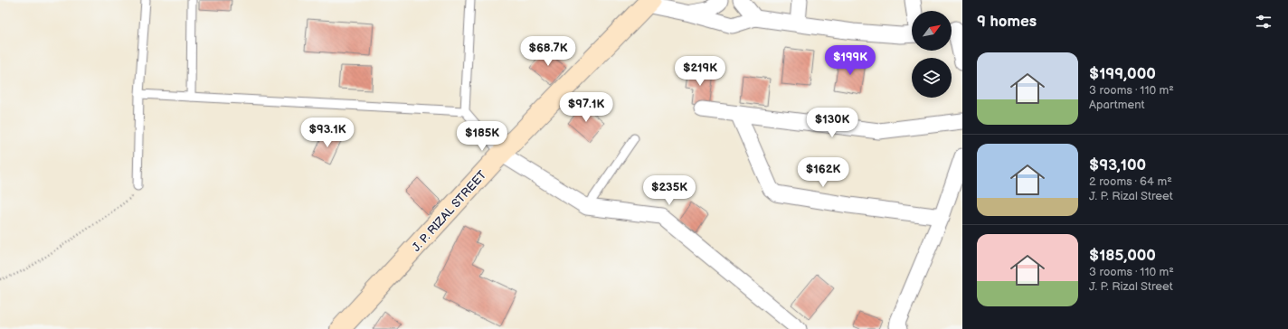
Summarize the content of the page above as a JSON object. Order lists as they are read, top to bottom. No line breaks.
{"streets":{"main road":["J. P. RIZAL STREET"]},"north":"top right","page":{"heading":"9 homes","price":["$68.7K","$199K","$219K","$97.1K","$130K","$93.1K","$185K","$162K","$235K"],"list":[{"name":"$199,000","note":"3 rooms · 110 m² · Apartment"},{"name":"$93,100","note":"2 rooms · 64 m² · J. P. Rizal Street"},{"name":"$185,000","note":"3 rooms · 110 m² · J. P. Rizal Street"}]}}
